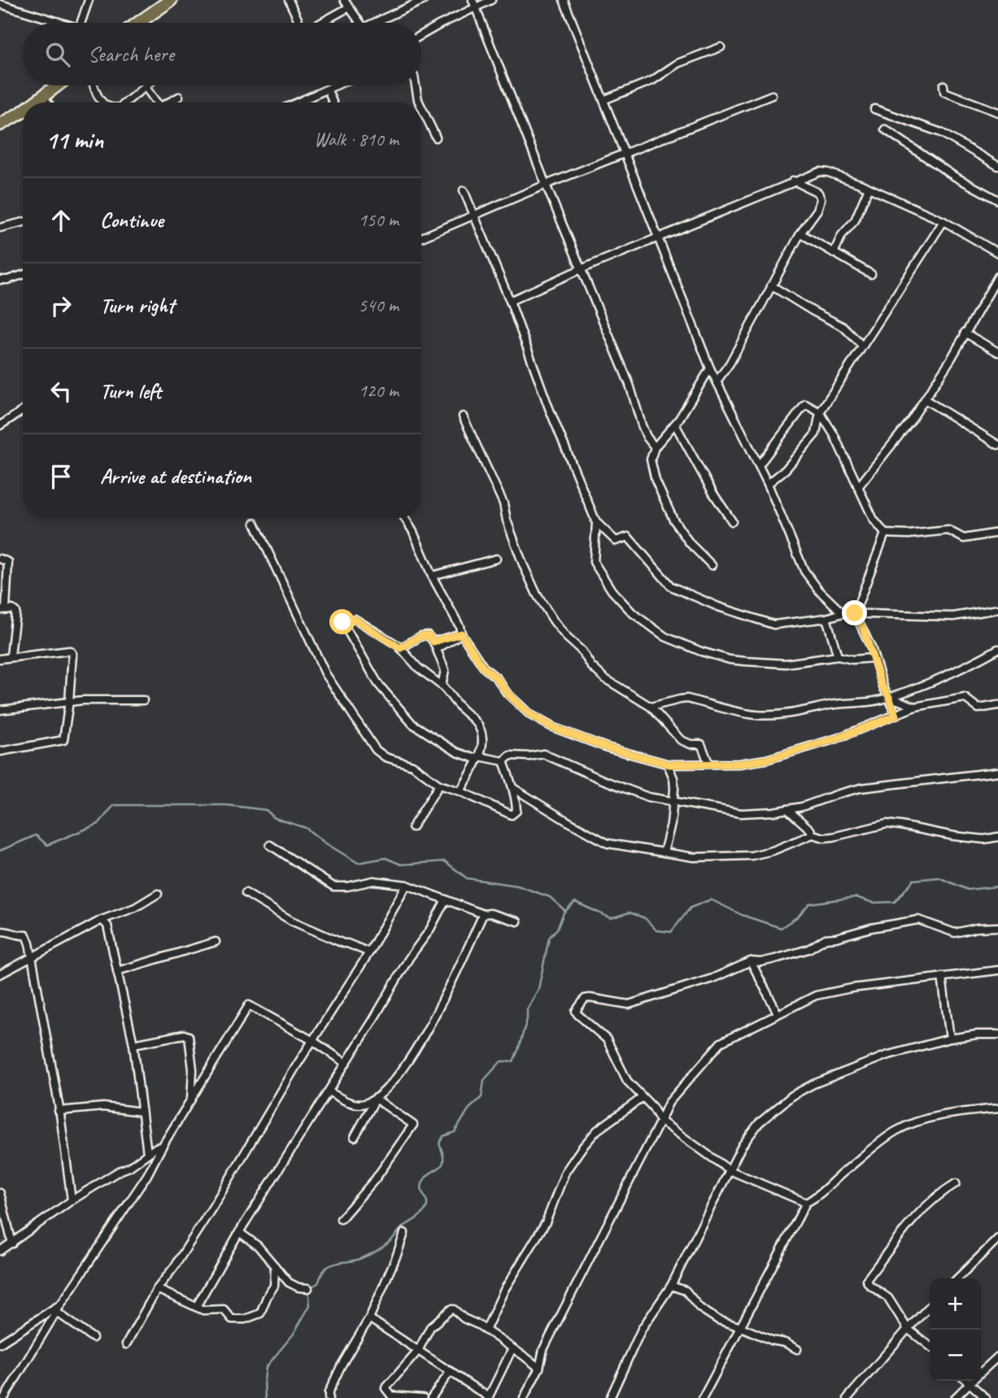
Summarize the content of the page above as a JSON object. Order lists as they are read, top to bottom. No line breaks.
{"page":{"search":"Search here","heading":["11 min","Walk · 810 m"],"list":[["Continue","150 m"],["Turn right","540 m"],["Turn left","120 m"],"Arrive at destination"],"map_buttons":["+","−"]}}
